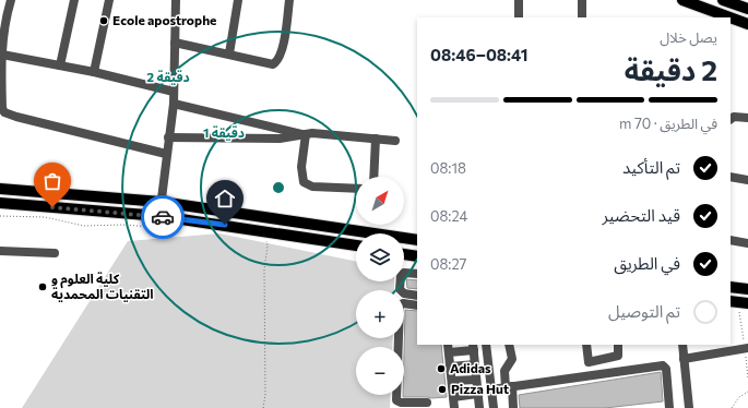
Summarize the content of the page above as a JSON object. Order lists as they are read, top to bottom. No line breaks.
{"places":["Ecole apostrophe","كلية العلوم و التقنيات المحمدية","Adidas","Pizza Hut"],"north":"top right","page":{"heading":["2 دقيقة","يصل خلال","08:41–08:46"],"bar":"في الطريق · 70 m","list":[["تم التأكيد","08:18"],["قيد التحضير","08:24"],["في الطريق","08:27"],"تم التوصيل"],"map_buttons":["+","−"]},"rings":["2 دقيقة","1 دقيقة"]}
